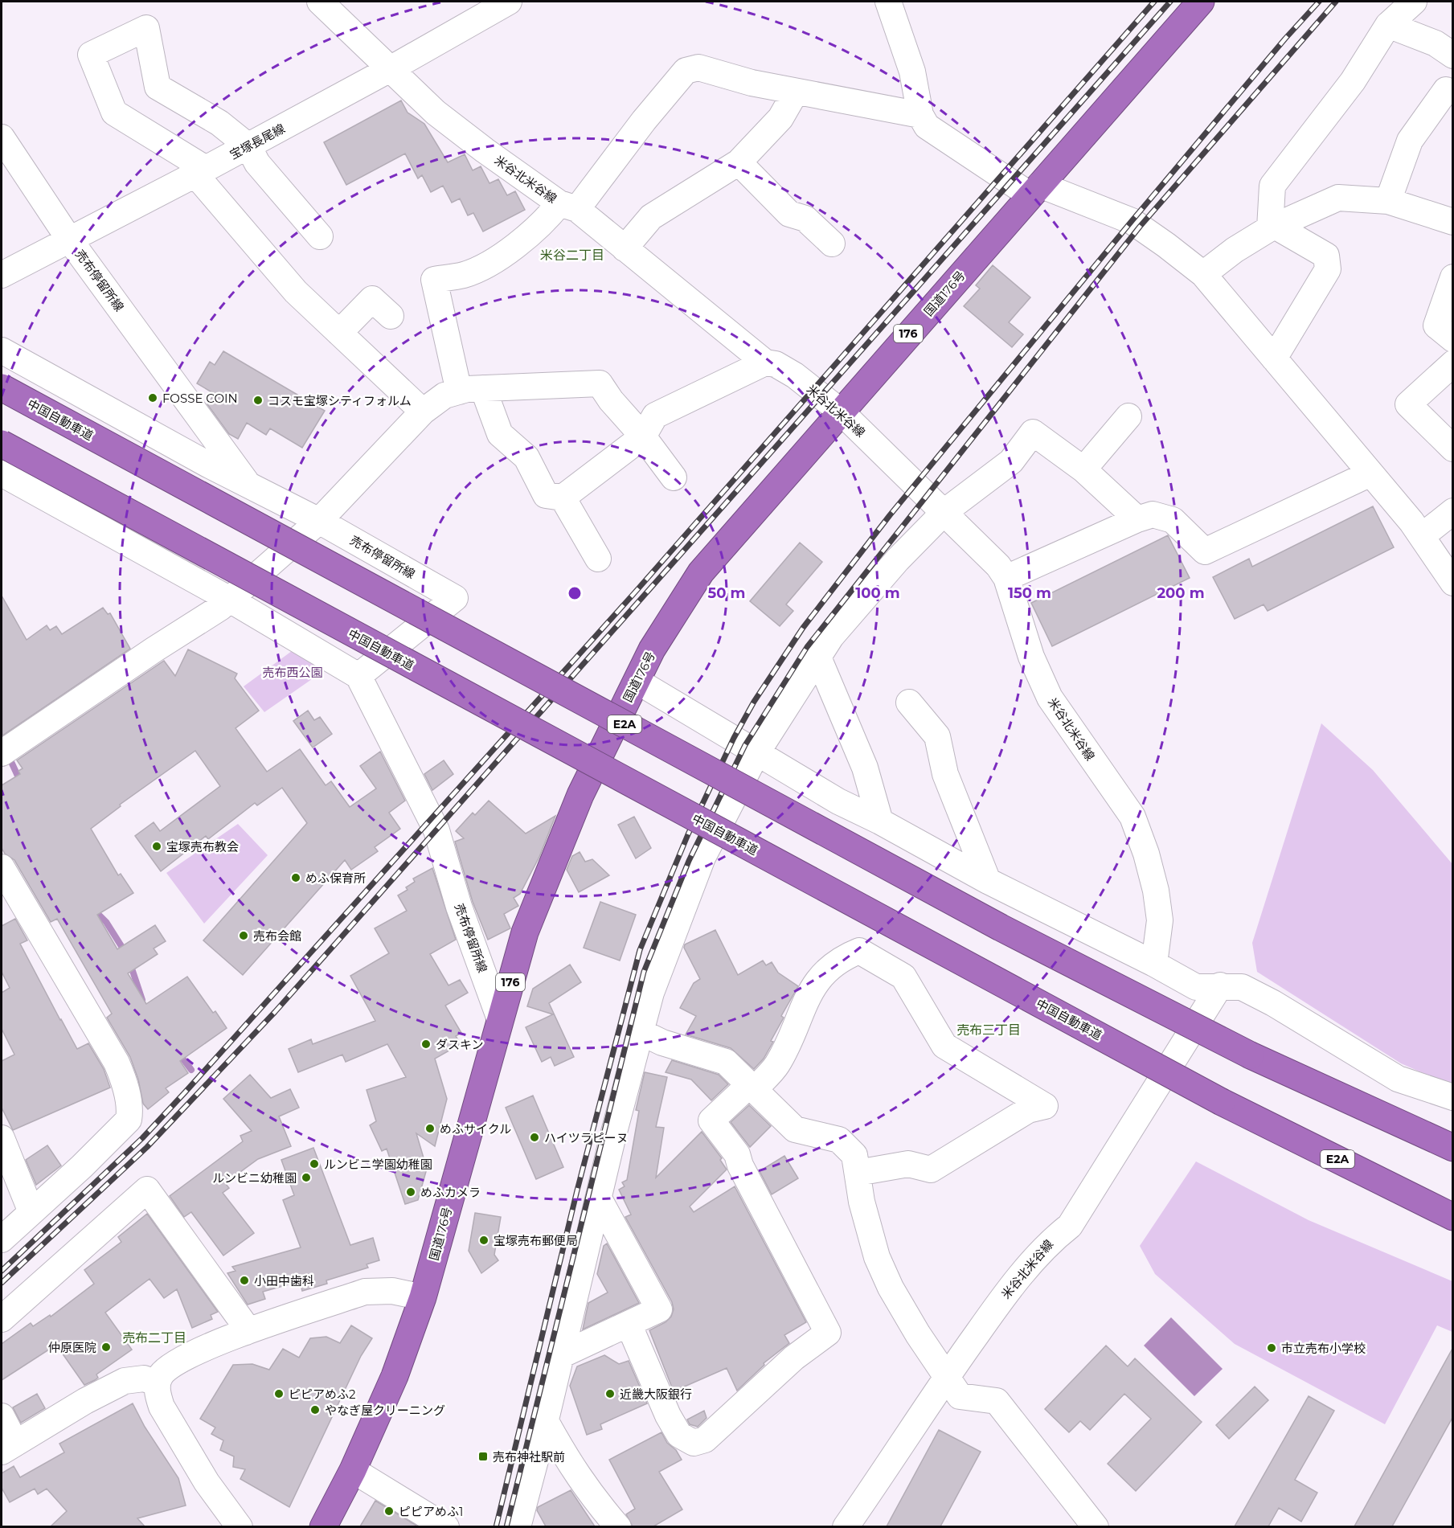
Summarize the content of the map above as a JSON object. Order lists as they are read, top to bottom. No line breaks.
{"streets":{"highway":["国道176号","176","中国自動車道","E2A"],"street":["宝塚長尾線","米谷北米谷線","売布停留所線"]},"crossings":[["宝塚長尾線","米谷北米谷線"],["宝塚長尾線","売布停留所線"],["米谷北米谷線","国道176号"],["売布停留所線","国道176号"]],"districts":["米谷二丁目","売布三丁目","売布二丁目"],"parks":["売布西公園"],"places":{"other":["FOSSE COIN","コスモ宝塚シティフォルム","宝塚売布教会","めふ保育所","売布会館","ダスキン","めふサイクル","ハイツラピーヌ","ルンビニ学園幼稚園","ルンビニ幼稚園","めふカメラ","宝塚売布郵便局","小田中歯科","仲原医院","市立売布小学校","ピピアめふ2","近畿大阪銀行","やなぎ屋クリーニング","ピピアめふ1"],"transit":["売布神社駅前"]},"rings":["50 m","100 m","150 m","200 m"]}
